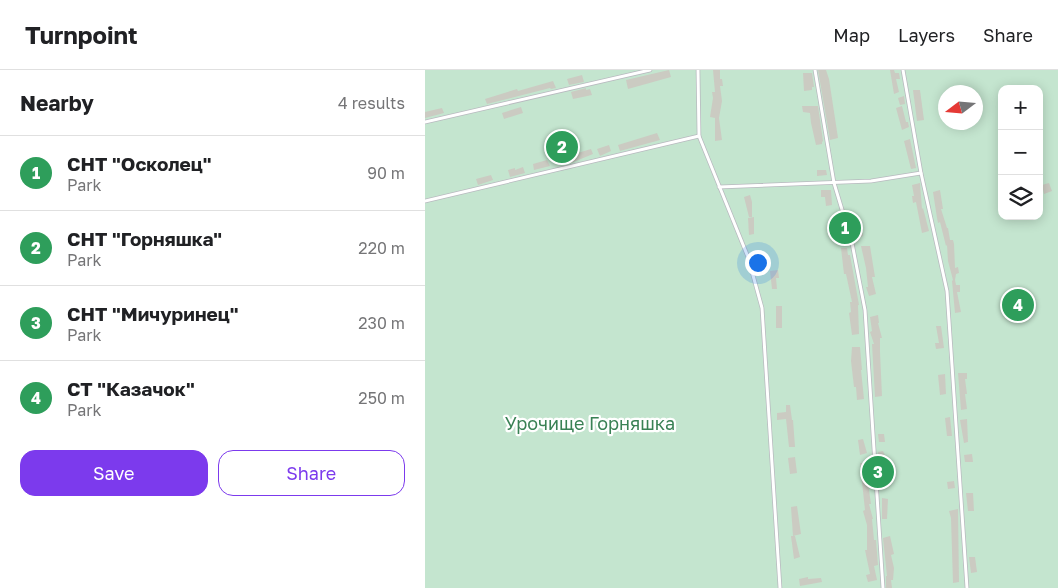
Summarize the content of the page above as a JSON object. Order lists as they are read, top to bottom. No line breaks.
{"parks":["Урочище Горняшка"],"north":"left","page":{"header":"Turnpoint","nav":["Map","Layers","Share"],"heading":["Nearby","4 results"],"map_buttons":["+","−"],"pins":["2","1","4","3"],"list":[{"mark":"1","name":"СНТ \"Осколец\"","note":"Park","value":"90 m"},{"mark":"2","name":"СНТ \"Горняшка\"","note":"Park","value":"220 m"},{"mark":"3","name":"СНТ \"Мичуринец\"","note":"Park","value":"230 m"},{"mark":"4","name":"СТ \"Казачок\"","note":"Park","value":"250 m"}],"buttons":["Save","Share"]}}
